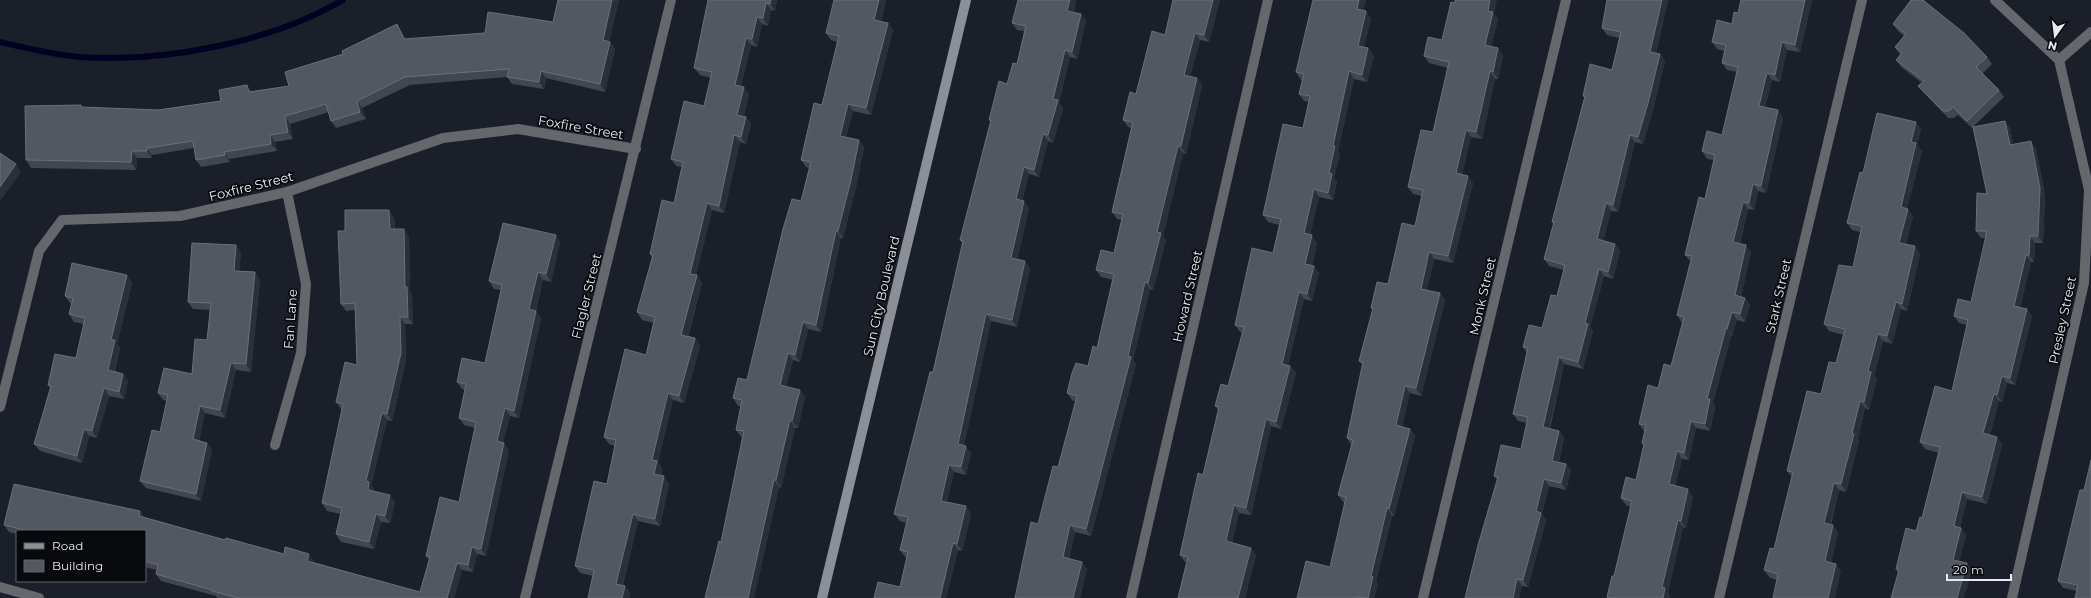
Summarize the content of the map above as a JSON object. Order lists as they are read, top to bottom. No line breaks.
{"streets":{"street":["Foxfire Street","Flagler Street","Sun City Boulevard","Howard Street","Monk Street","Stark Street","Fan Lane","Presley Street"]},"crossings":[["Foxfire Street","Flagler Street"],["Foxfire Street","Fan Lane"]],"legend":["Road","Building"],"scale_bar":"20 m","north":"bottom"}
